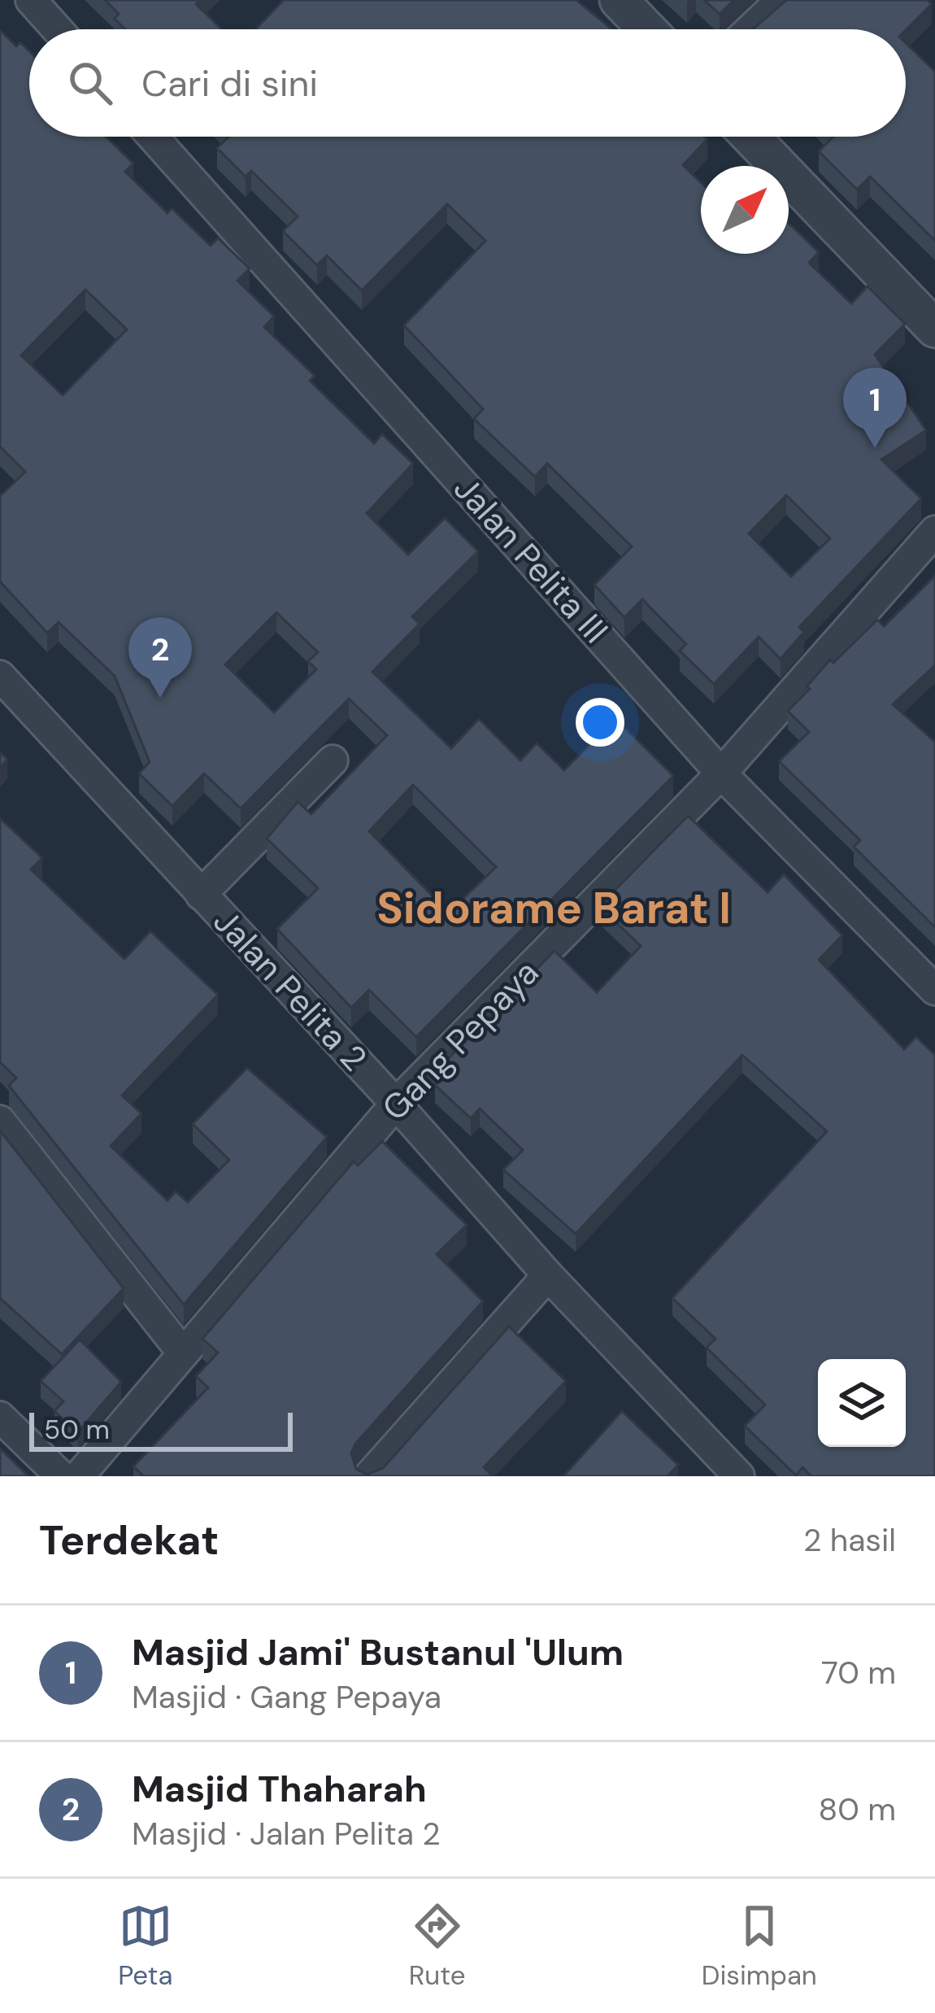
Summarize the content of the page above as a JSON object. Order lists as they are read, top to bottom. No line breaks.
{"streets":{"street":["Jalan Pelita III","Jalan Pelita 2","Gang Pepaya"]},"crossings":[["Jalan Pelita III","Gang Pepaya"],["Jalan Pelita 2","Gang Pepaya"]],"districts":["Sidorame Barat I"],"scale_bar":"50 m","north":"top right","page":{"search":"Cari di sini","pins":["1","2"],"scale":"50 m","heading":["Terdekat","2 hasil"],"list":[{"mark":"1","name":"Masjid Jami' Bustanul 'Ulum","note":"Masjid · Gang Pepaya","value":"70 m"},{"mark":"2","name":"Masjid Thaharah","note":"Masjid · Jalan Pelita 2","value":"80 m"}],"nav":["Peta","Rute","Disimpan"]}}
